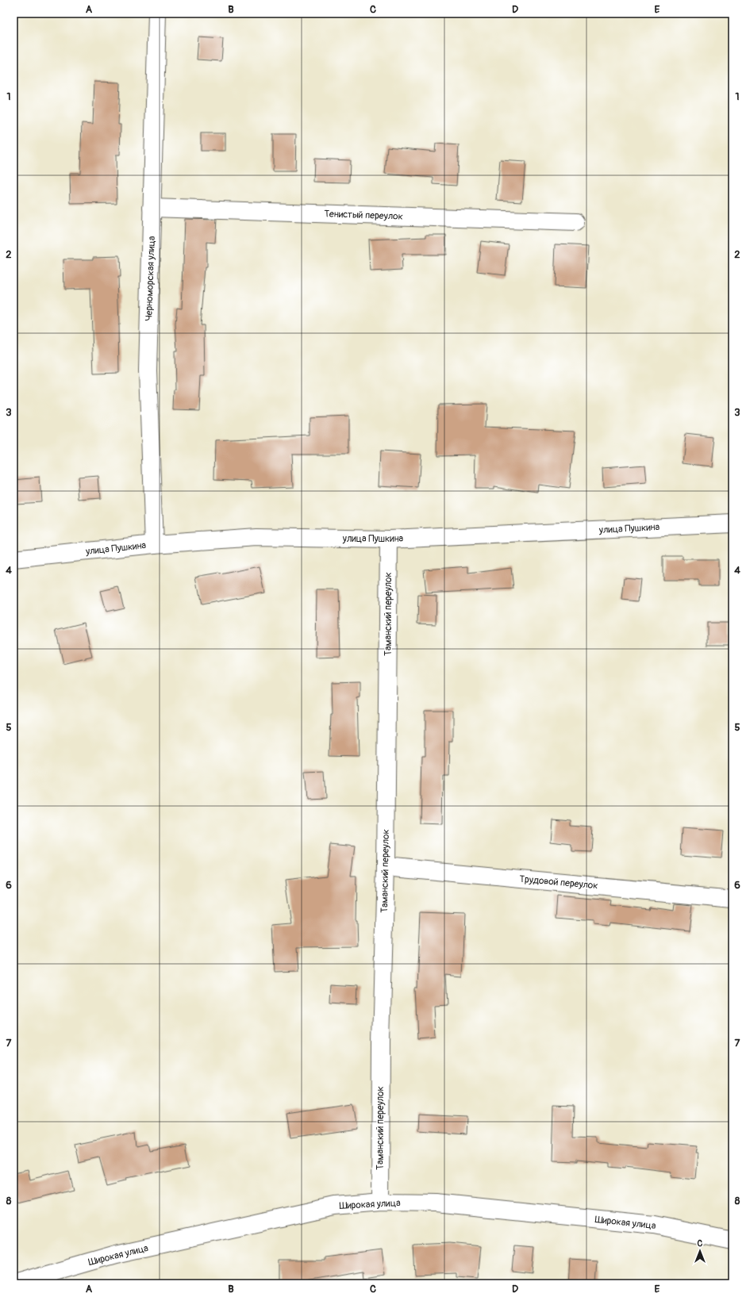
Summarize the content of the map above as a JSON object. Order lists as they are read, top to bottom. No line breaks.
{"streets":{"street":["Тенистый переулок","Черноморская улица","улица Пушкина","Таманский переулок","Трудовой переулок","Широкая улица"]},"crossings":[["Тенистый переулок","Черноморская улица"],["Черноморская улица","улица Пушкина"],["улица Пушкина","Таманский переулок"],["Таманский переулок","Трудовой переулок"],["Таманский переулок","Широкая улица"]],"north":"top","grid":{"columns":["A","B","C","D","E"],"rows":["1","2","3","4","5","6","7","8"]}}
